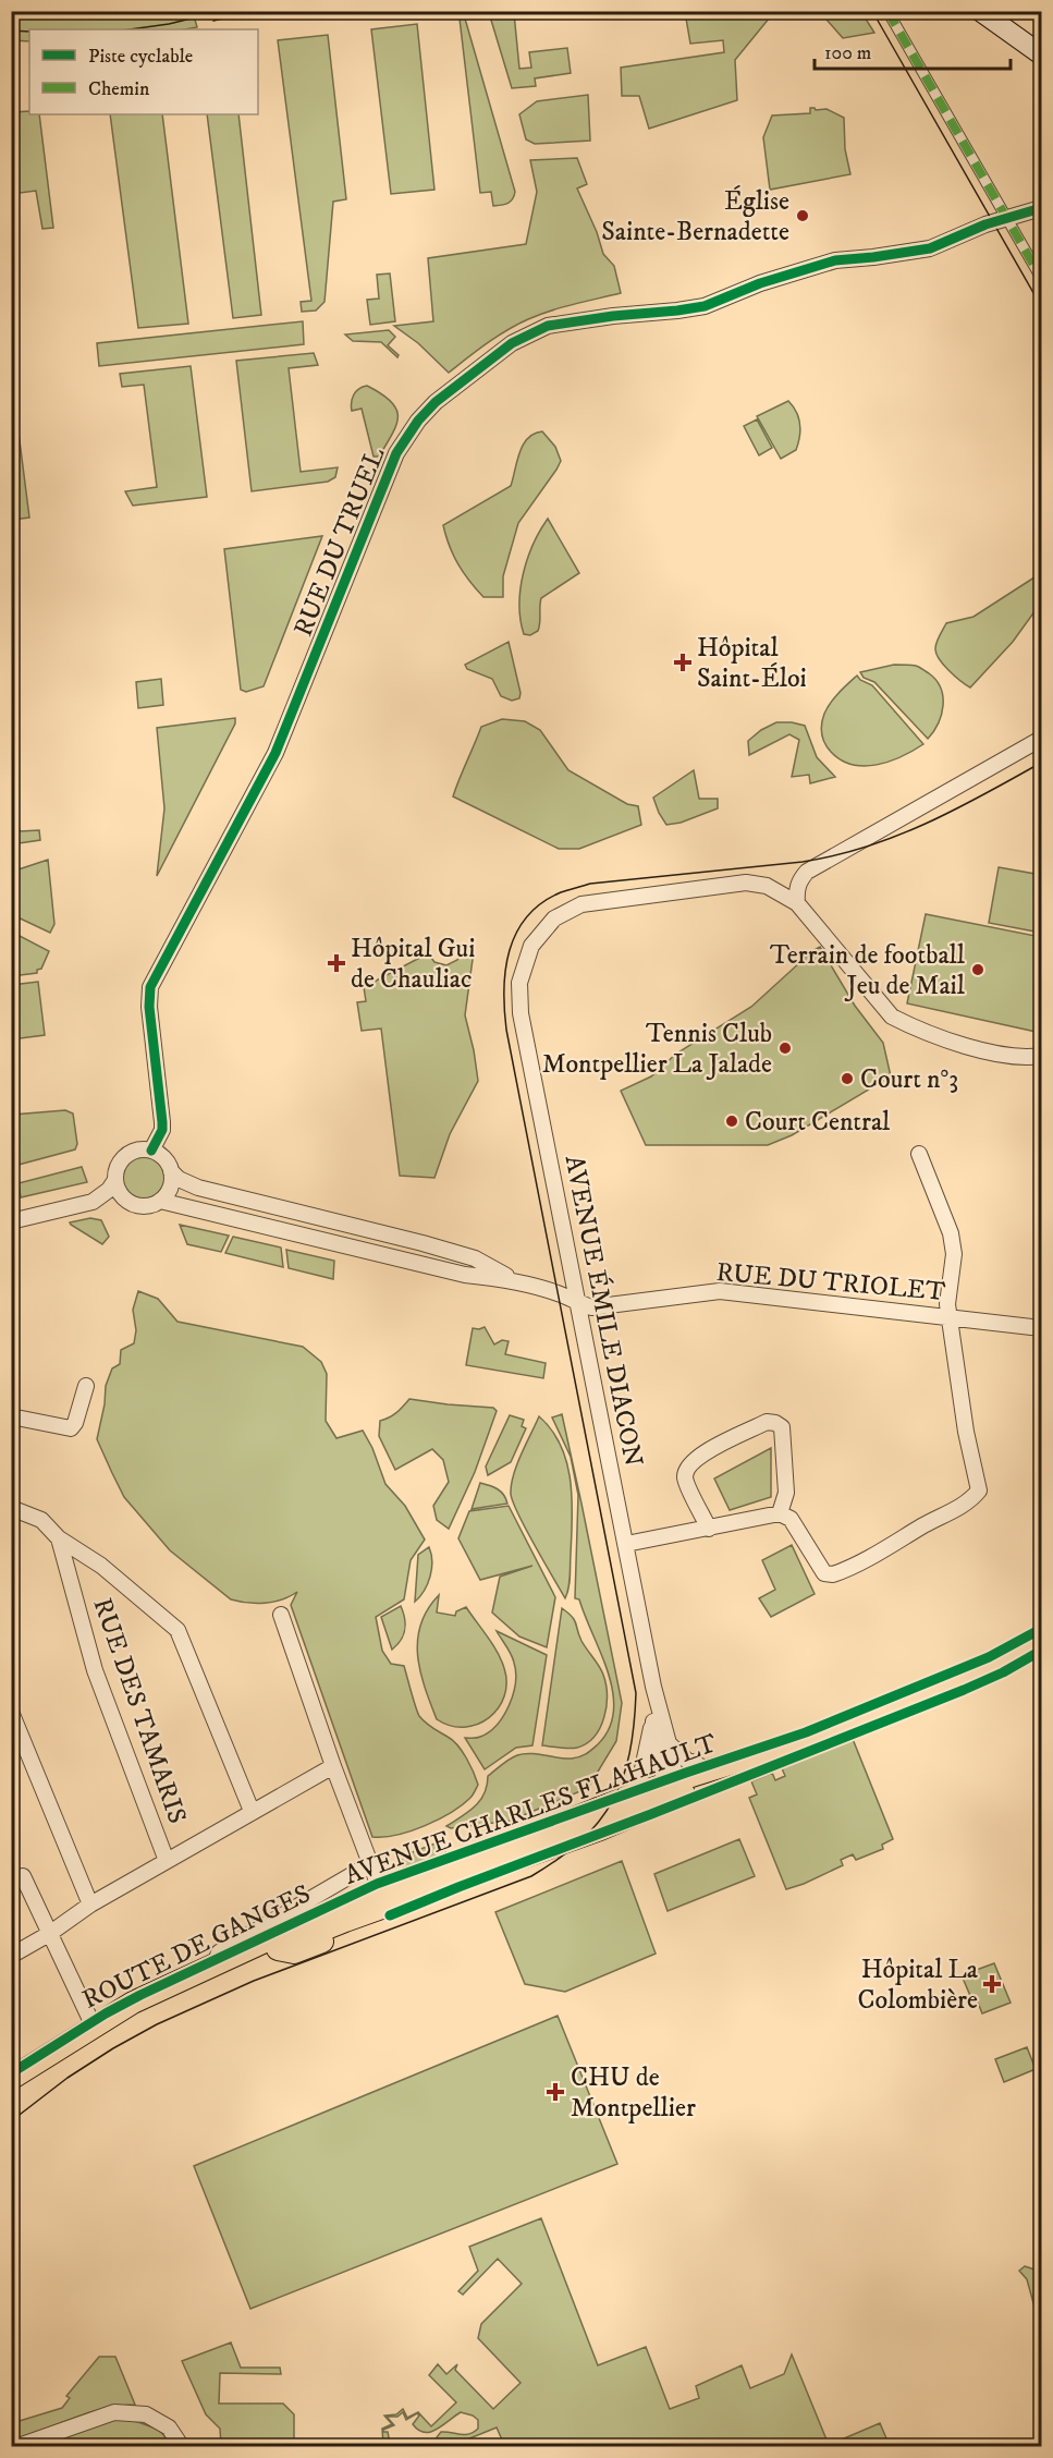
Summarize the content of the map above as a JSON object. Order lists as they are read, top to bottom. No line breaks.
{"streets":{"main road":["AVENUE CHARLES FLAHAULT","ROUTE DE GANGES"],"street":["RUE DU TRUEL","RUE DU TRIOLET","AVENUE ÉMILE DIACON","RUE DES TAMARIS"]},"crossings":[["RUE DU TRIOLET","AVENUE ÉMILE DIACON"],["AVENUE ÉMILE DIACON","AVENUE CHARLES FLAHAULT"],["AVENUE ÉMILE DIACON","ROUTE DE GANGES"],["AVENUE CHARLES FLAHAULT","ROUTE DE GANGES"]],"places":{"other":["Église Sainte-Bernadette","Terrain de football Jeu de Mail","Tennis Club Montpellier La Jalade","Court n°3","Court Central"],"health":["Hôpital Saint-Éloi","Hôpital Gui de Chauliac","Hôpital La Colombière","CHU de Montpellier"]},"legend":["Piste cyclable","Chemin"],"scale_bar":"100 m"}
